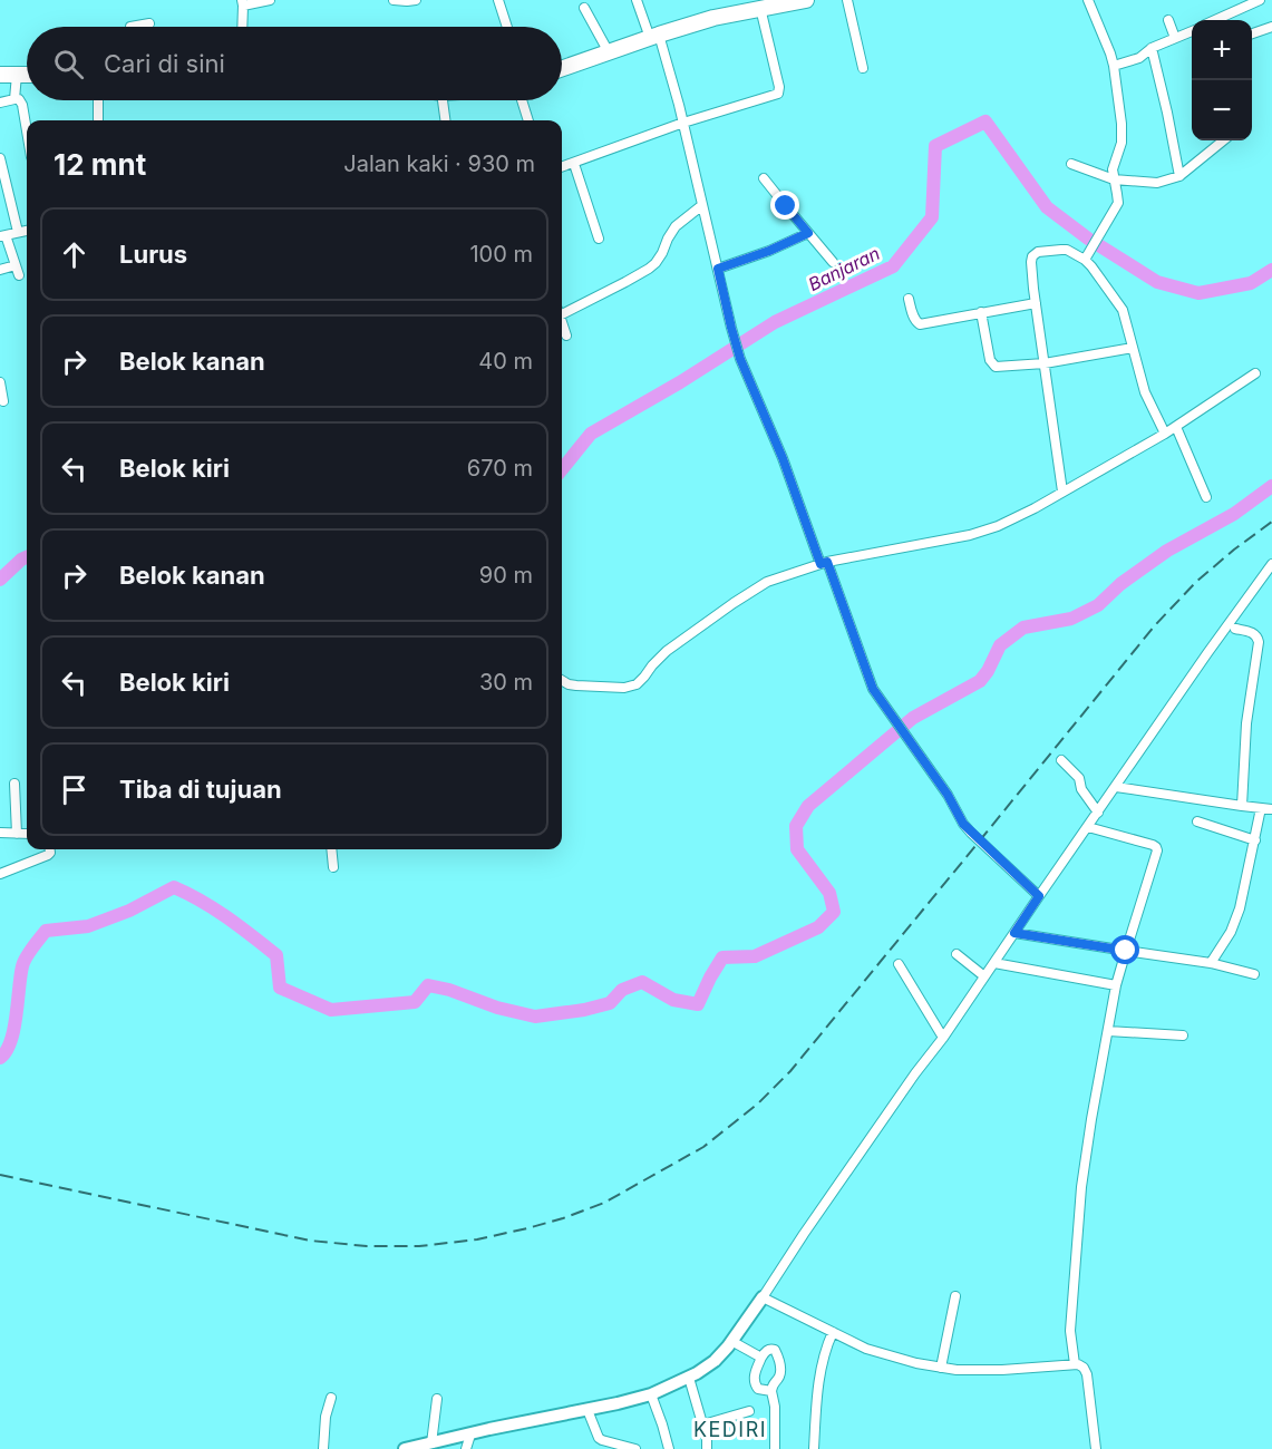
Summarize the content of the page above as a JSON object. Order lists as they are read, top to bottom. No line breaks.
{"districts":["KEDIRI"],"water":["Banjaran"],"page":{"map_buttons":["+","−"],"search":"Cari di sini","heading":["12 mnt","Jalan kaki · 930 m"],"list":[["Lurus","100 m"],["Belok kanan","40 m"],["Belok kiri","670 m"],["Belok kanan","90 m"],["Belok kiri","30 m"],"Tiba di tujuan"]}}
